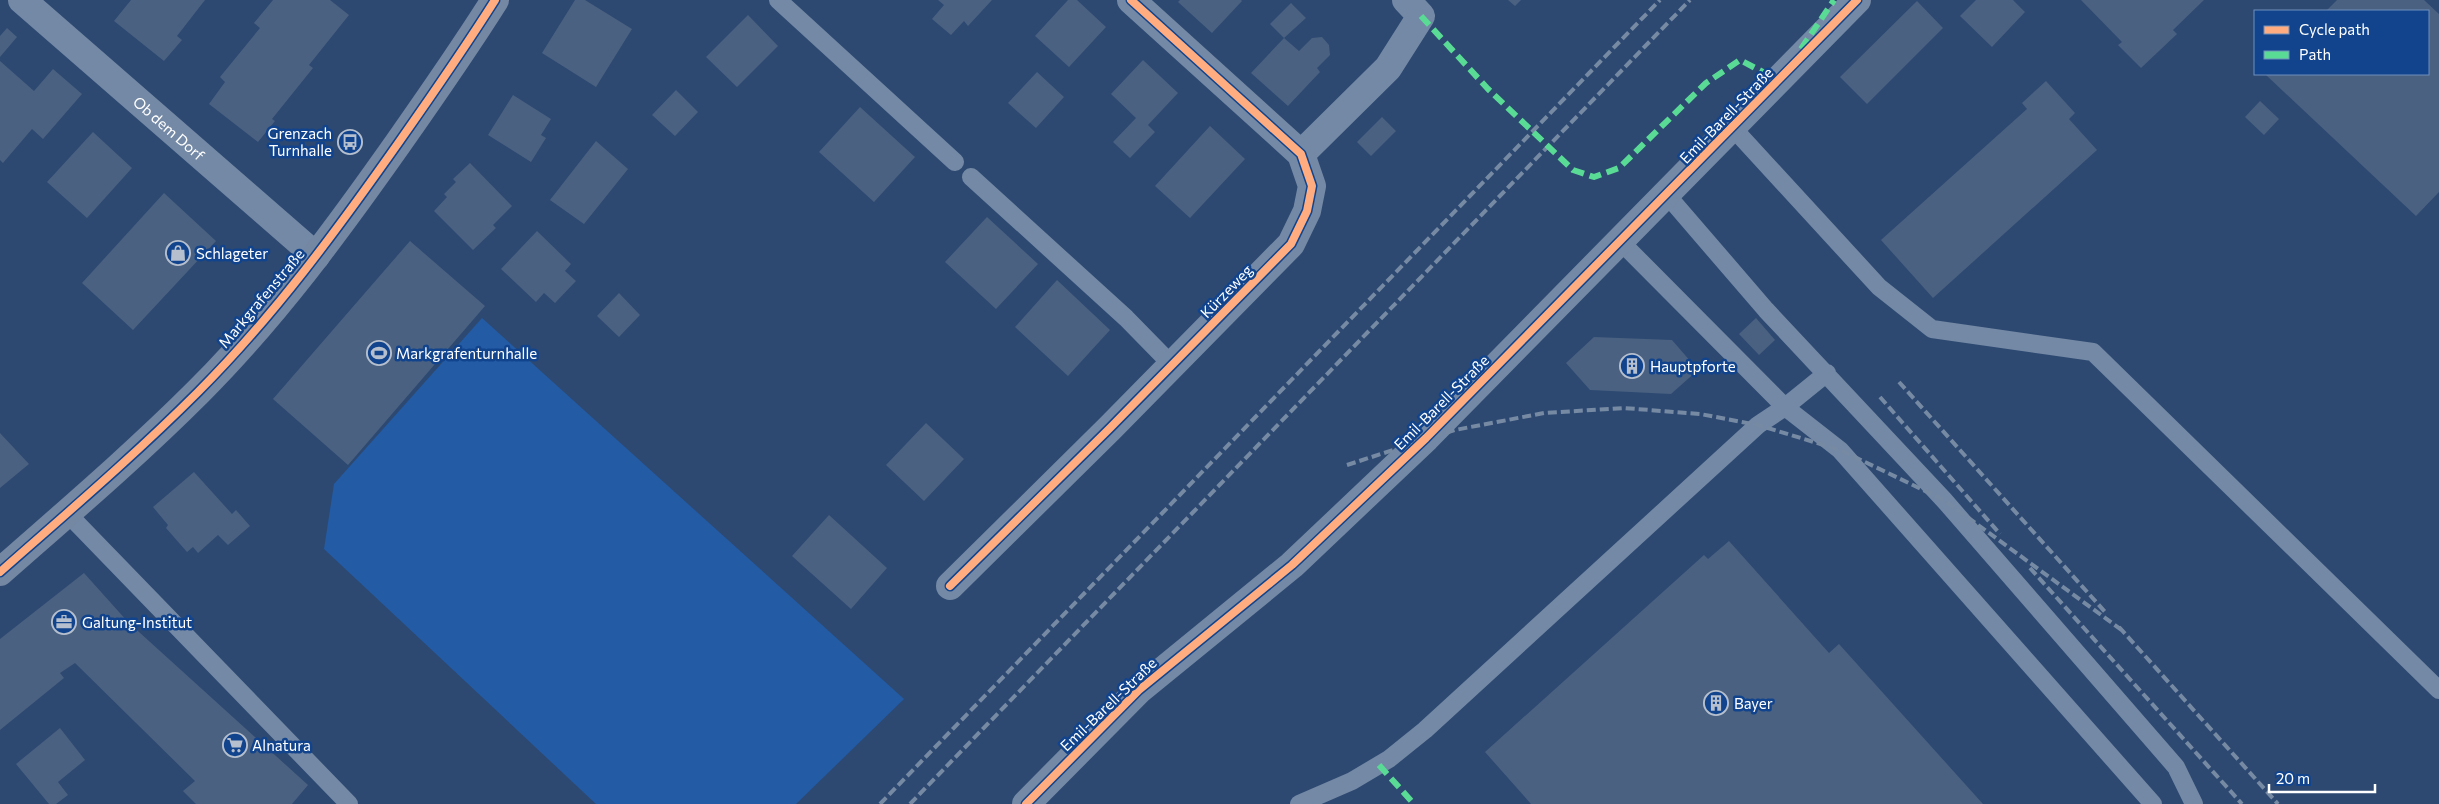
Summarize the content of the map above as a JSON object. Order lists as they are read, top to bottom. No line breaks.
{"streets":{"main road":["Markgrafenstraße"],"street":["Emil-Barell-Straße","Ob dem Dorf","Kürzeweg"]},"crossings":[["Ob dem Dorf","Markgrafenstraße"]],"places":{"bus stop":["Grenzach Turnhalle"],"shop":["Schlageter"],"sports":["Markgrafenturnhalle"],"building":["Hauptpforte","Bayer"],"office":["Galtung-Institut"],"supermarket":["Alnatura"]},"legend":["Cycle path","Path"],"scale_bar":"20 m"}
